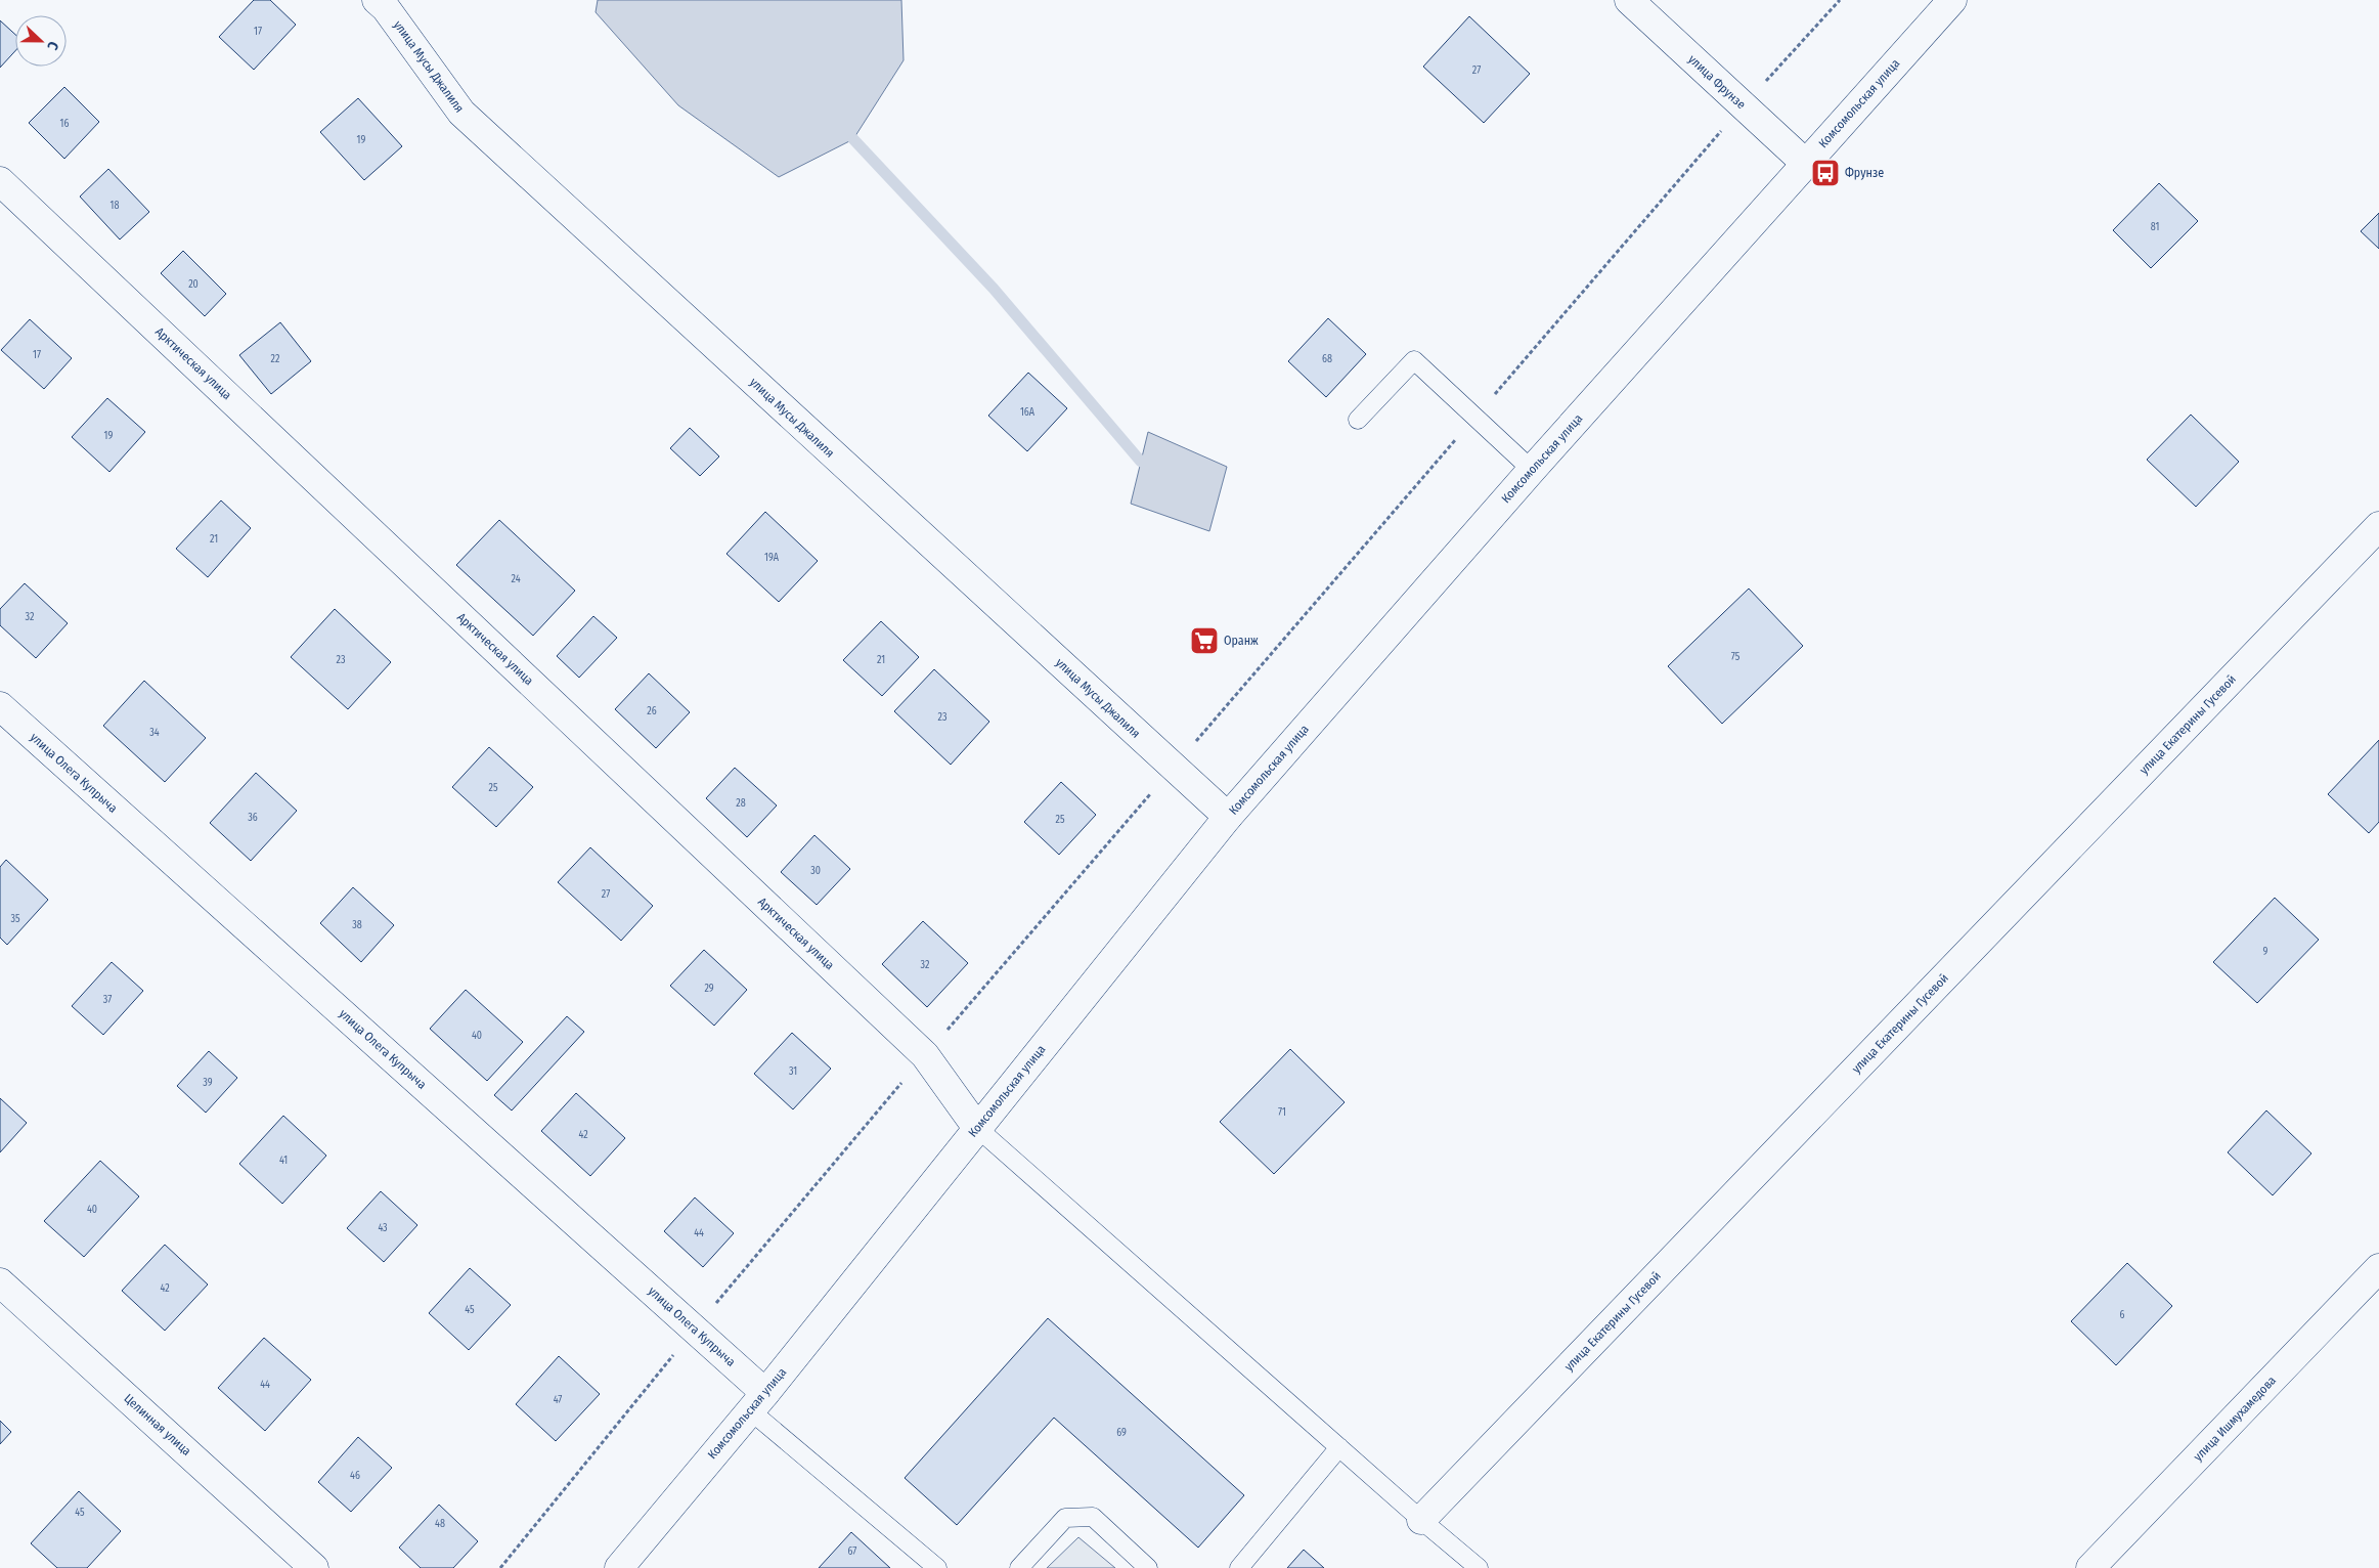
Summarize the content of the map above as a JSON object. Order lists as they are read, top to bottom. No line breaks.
{"streets":{"street":["улица Мусы Джалиля","улица Фрунзе","Комсомольская улица","Арктическая улица","улица Екатерины Гусевой","улица Олега Купрыча","улица Ишмухамедова","Целинная улица"]},"crossings":[["улица Мусы Джалиля","Комсомольская улица"],["улица Фрунзе","Комсомольская улица"],["Комсомольская улица","Арктическая улица"],["Комсомольская улица","улица Олега Купрыча"]],"places":{"bus stop":["Фрунзе"],"supermarket":["Оранж"]},"house_numbers":["17","27","16","19","18","81","20","17","22","68","16А","19","21","19А","24","32","75","23","21","26","23","34","25","28","36","25","30","27","35","38","9","32","29","37","40","31","39","71","42","41","40","43","44","42","45","6","44","47","69","46","45","48","67"],"north":"right"}
